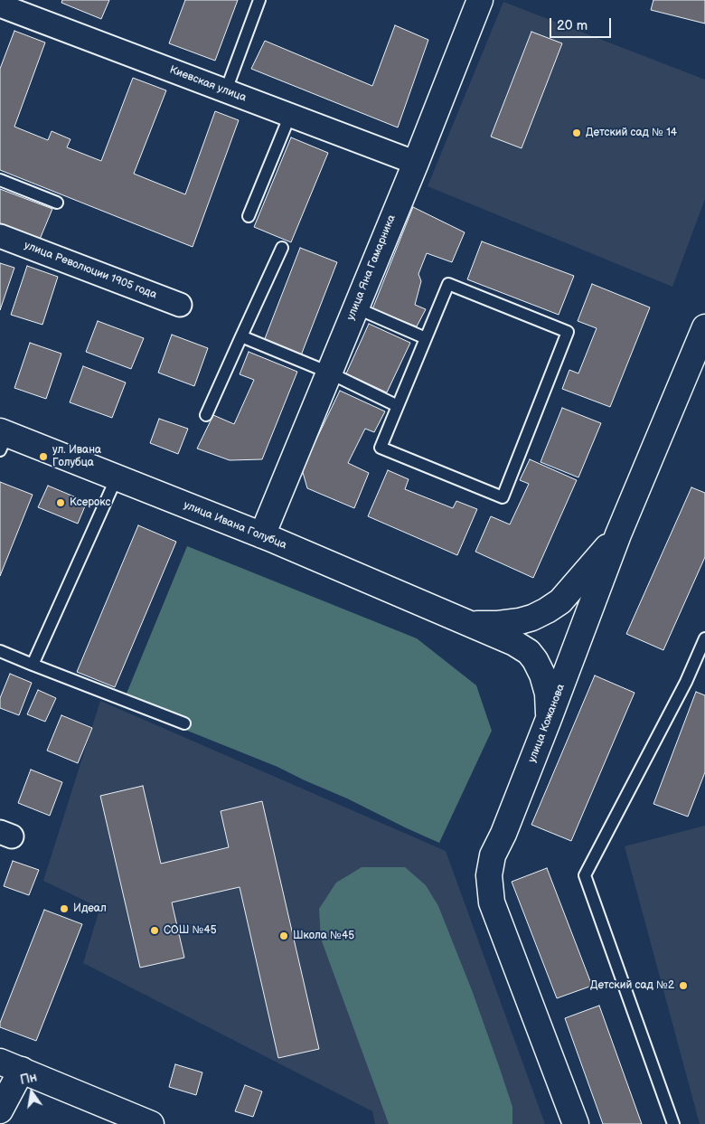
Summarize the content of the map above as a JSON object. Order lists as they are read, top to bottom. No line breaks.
{"streets":{"street":["Киевская улица","улица Яна Гамарника","улица Революции 1905 года","улица Ивана Голубца","улица Кожанова"]},"crossings":[["Киевская улица","улица Яна Гамарника"],["улица Яна Гамарника","улица Ивана Голубца"],["улица Ивана Голубца","улица Кожанова"]],"places":["Детский сад № 14","ул. Ивана Голубца","Ксерокс","Идеал","СОШ №45","Школа №45","Детский сад №2"],"scale_bar":"20 m","north":"top"}
